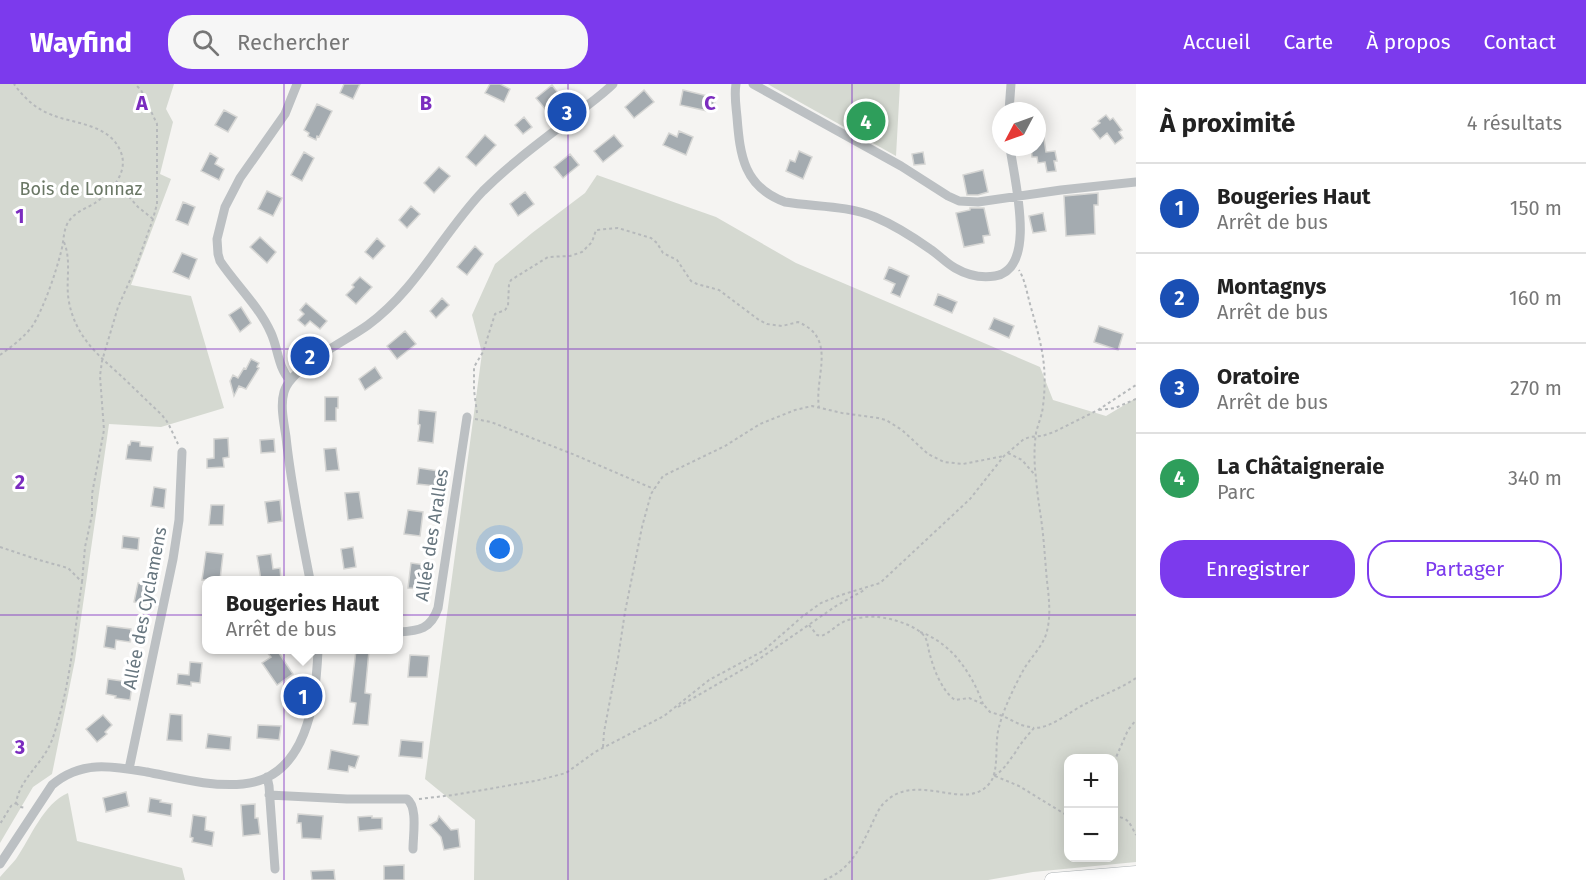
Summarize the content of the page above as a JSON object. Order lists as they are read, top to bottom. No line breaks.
{"streets":{"street":["Allée des Aralles","Allée des Cyclamens"]},"parks":["Bois de Lonnaz"],"north":"bottom left","page":{"header":"Wayfind","search":"Rechercher","nav":["Accueil","Carte","À propos","Contact"],"heading":["À proximité","4 résultats"],"pins":["3","4","2","1"],"list":[{"mark":"1","name":"Bougeries Haut","note":"Arrêt de bus","value":"150 m"},{"mark":"2","name":"Montagnys","note":"Arrêt de bus","value":"160 m"},{"mark":"3","name":"Oratoire","note":"Arrêt de bus","value":"270 m"},{"mark":"4","name":"La Châtaigneraie","note":"Parc","value":"340 m"}],"buttons":["Enregistrer","Partager"],"popup":["Bougeries Haut","Arrêt de bus"],"map_buttons":["+","−"]},"grid":{"columns":["A","B","C"],"rows":["1","2","3"]}}
